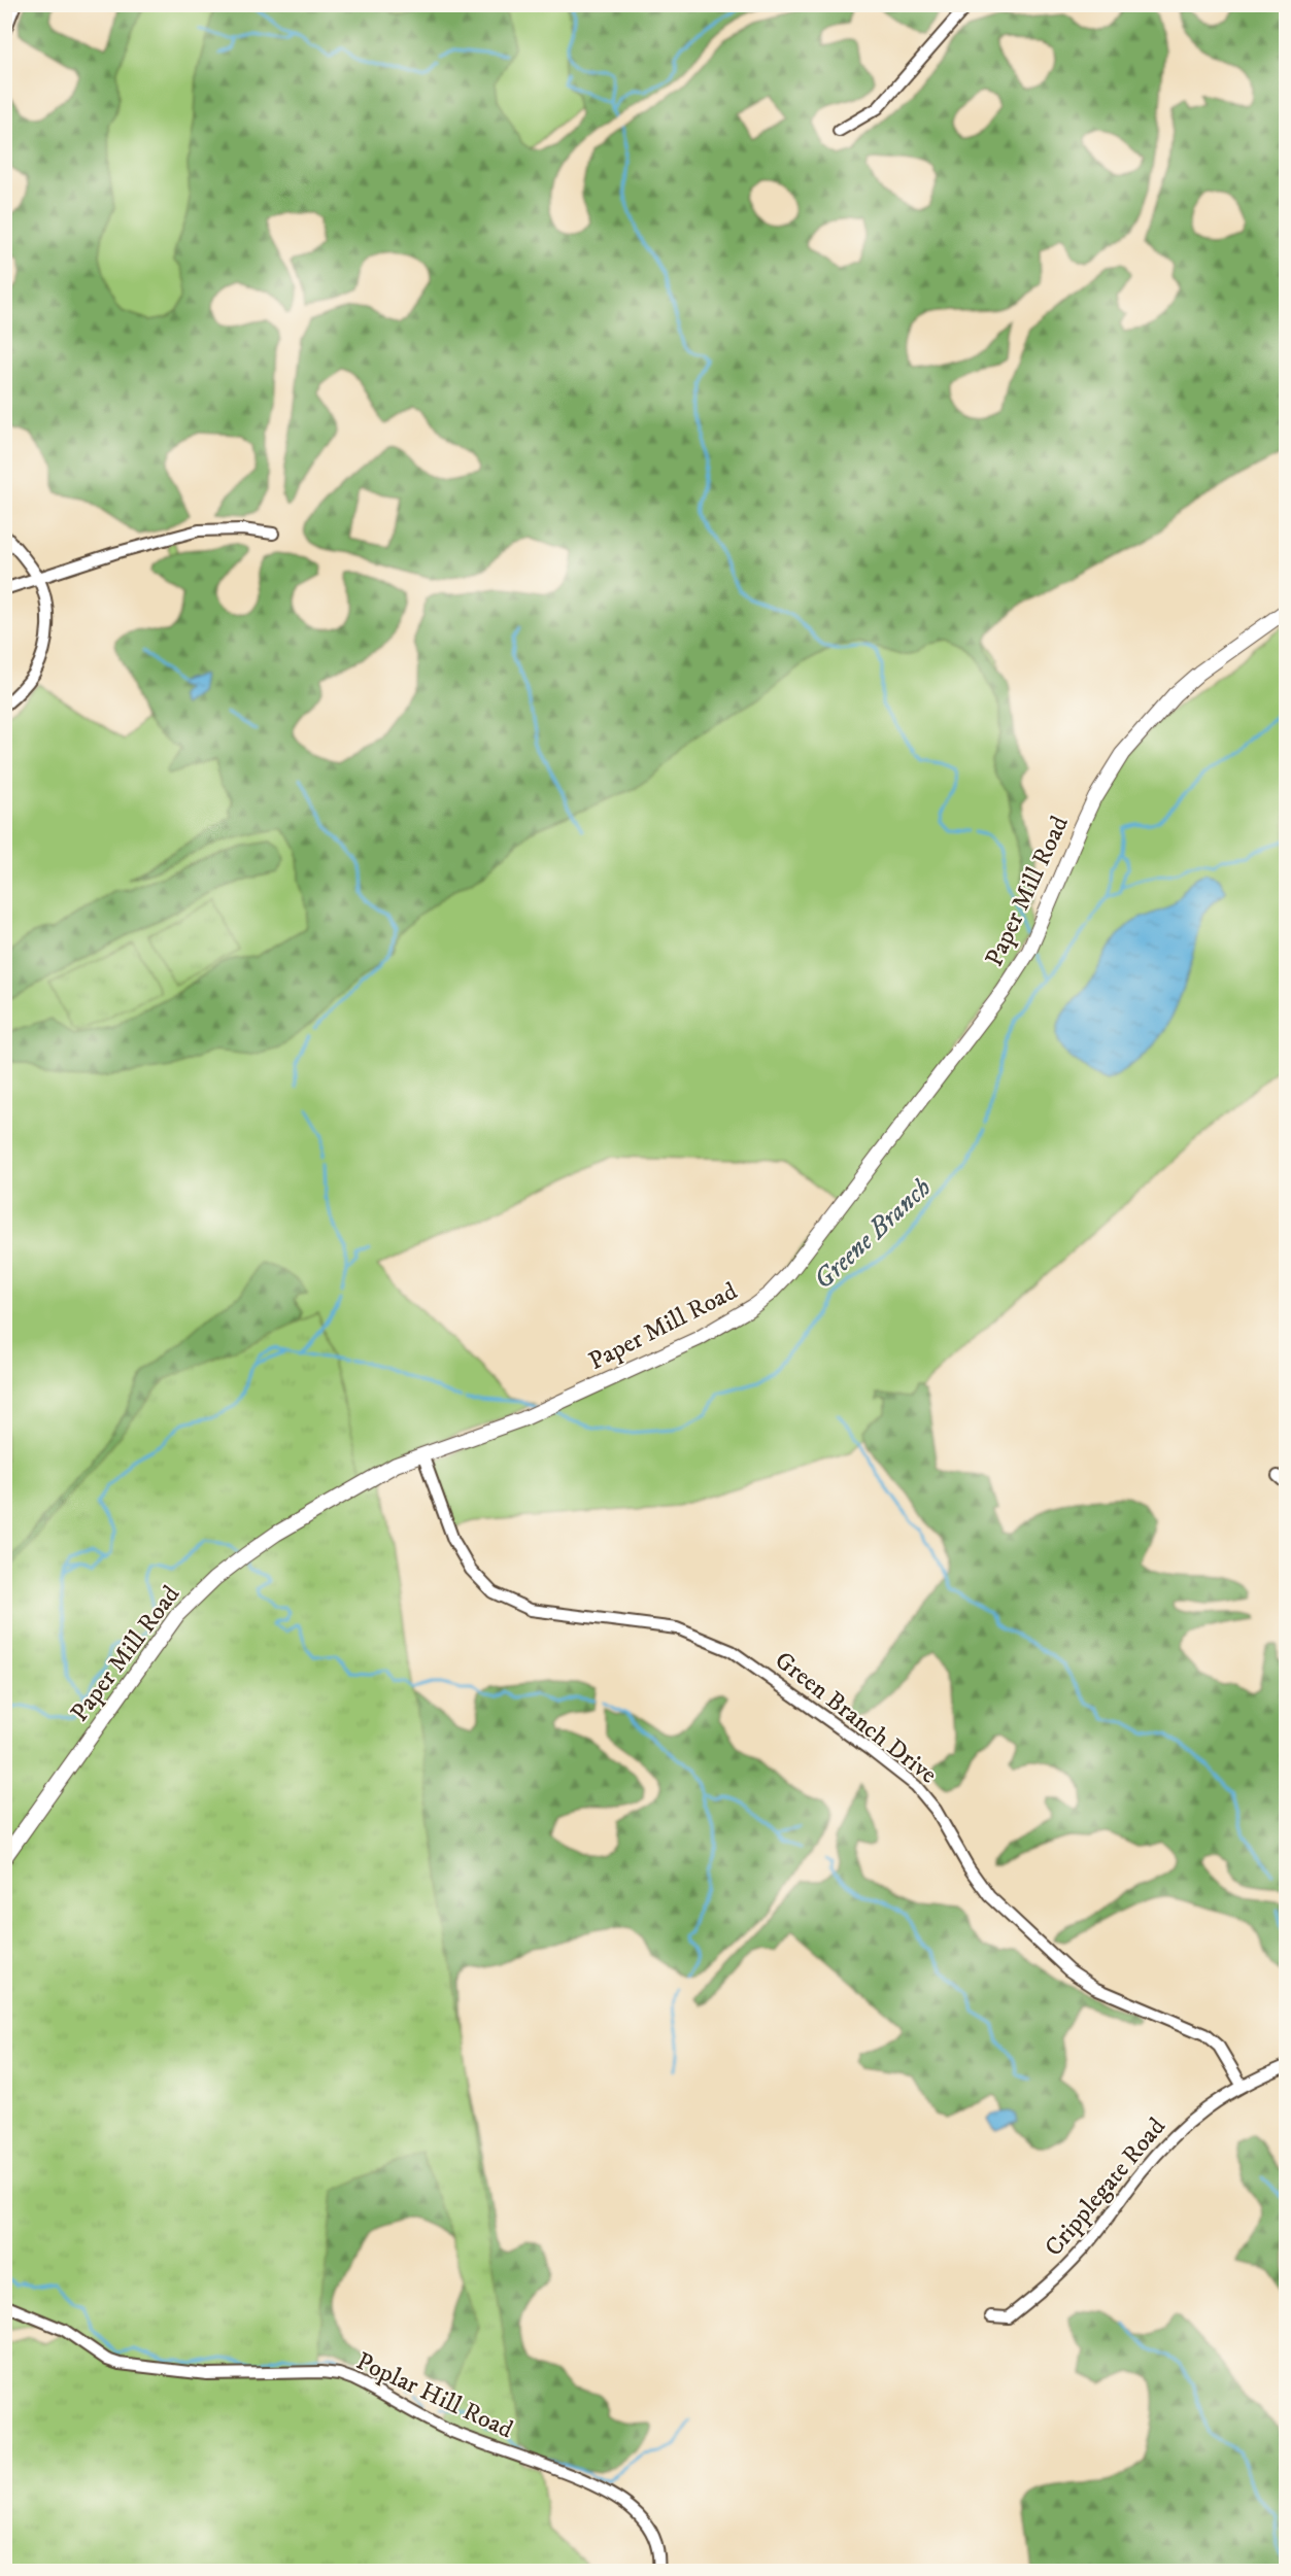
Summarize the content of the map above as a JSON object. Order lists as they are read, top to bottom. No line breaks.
{"streets":{"main road":["Paper Mill Road"],"street":["Green Branch Drive","Cripplegate Road","Poplar Hill Road"]},"crossings":[["Paper Mill Road","Green Branch Drive"],["Green Branch Drive","Cripplegate Road"]],"water":["Greene Branch"]}
